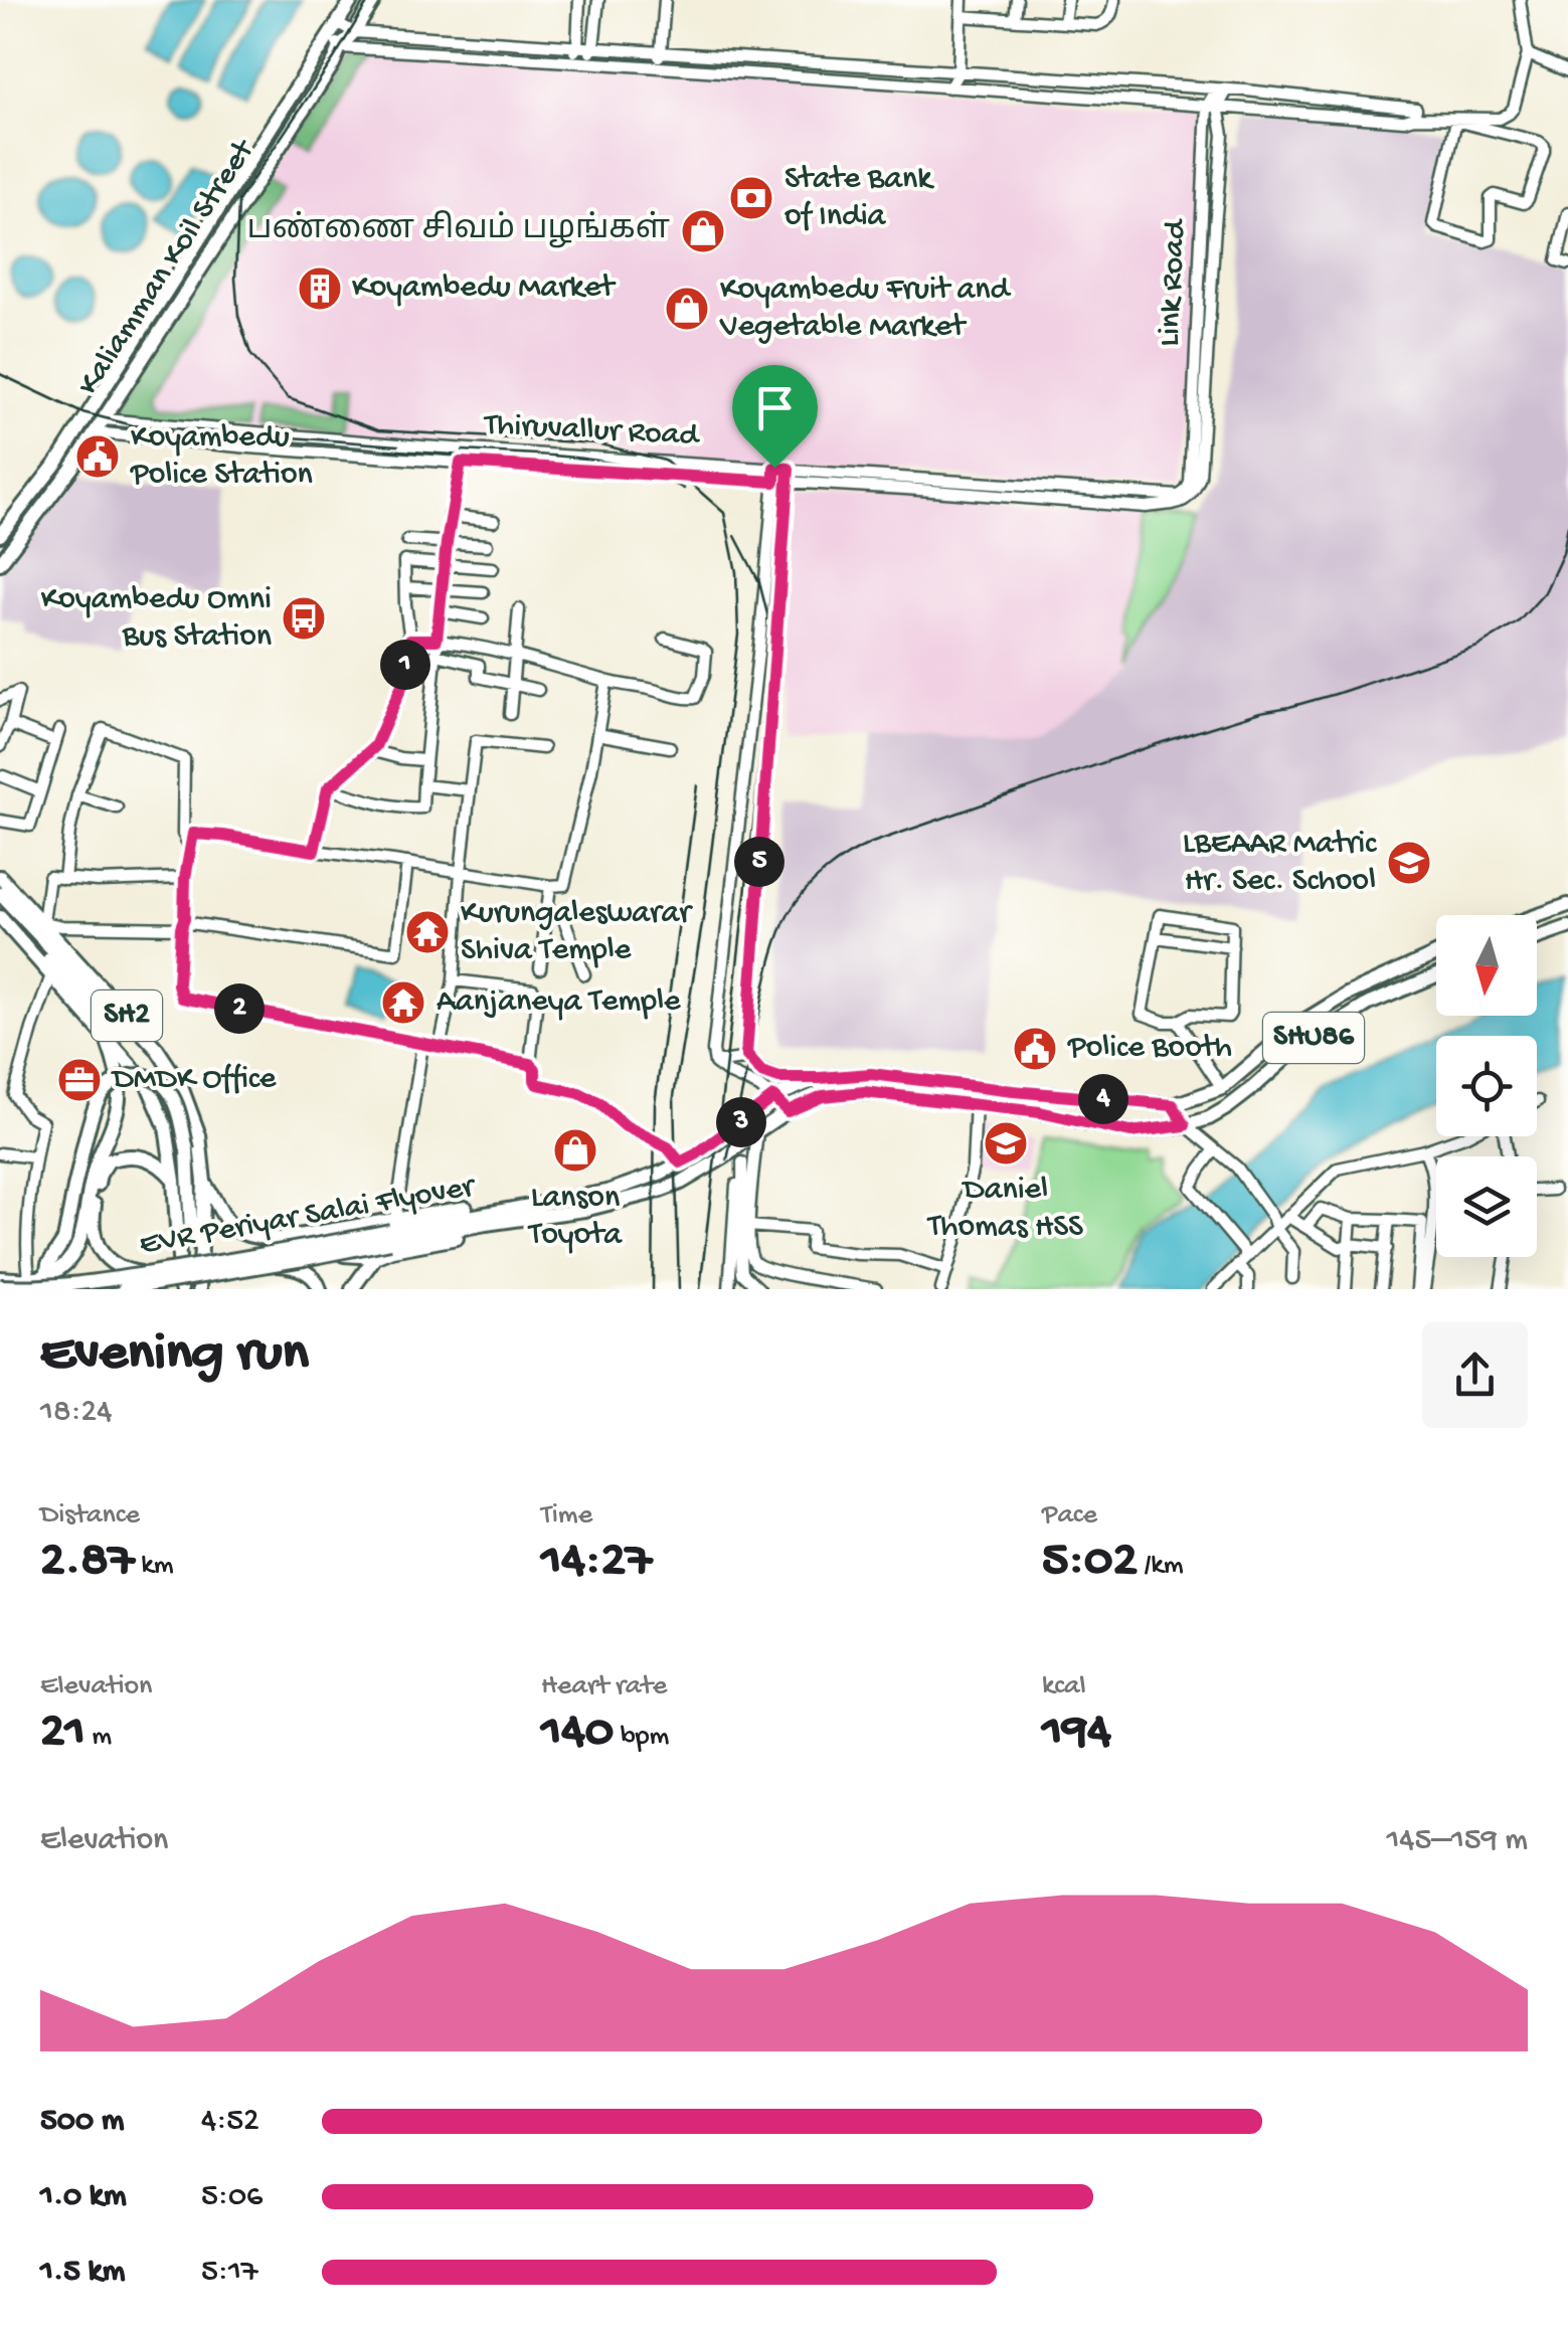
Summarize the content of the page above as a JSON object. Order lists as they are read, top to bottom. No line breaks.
{"streets":{"main road":["Kaliamman Koil Street","SH2","SHU86","EVR Periyar Salai Flyover"],"street":["Link Road","Thiruvallur Road"]},"crossings":[["Kaliamman Koil Street","Thiruvallur Road"],["Link Road","Thiruvallur Road"],["SHU86","EVR Periyar Salai Flyover"]],"places":{"bank":["State Bank of India"],"shop":["பண்ணை சிவம் பழங்கள்","Koyambedu Fruit and Vegetable Market","Lanson Toyota"],"building":["Koyambedu Market"],"public building":["Koyambedu Police Station","Police Booth"],"bus stop":["Koyambedu Omni Bus Station"],"school or university":["LBEAAR Matric Hr. Sec. School","Daniel Thomas HSS"],"temple":["Kurungaleswarar Shiva Temple","Aanjaneya Temple"],"office":["DMDK Office"]},"north":"bottom","page":{"pins":["1","5","2","4","3"],"heading":["Evening run","18:24"],"stats":[["Distance","2.87 km"],["Time","14:27"],["Pace","5:02 /km"],["Elevation","21 m"],["Heart rate","140 bpm"],["kcal","194"]],"chart":["Elevation","145–159 m"],"list":[{"name":"500 m","note":"4:52"},{"name":"1.0 km","note":"5:06"},{"name":"1.5 km","note":"5:17"}]}}
